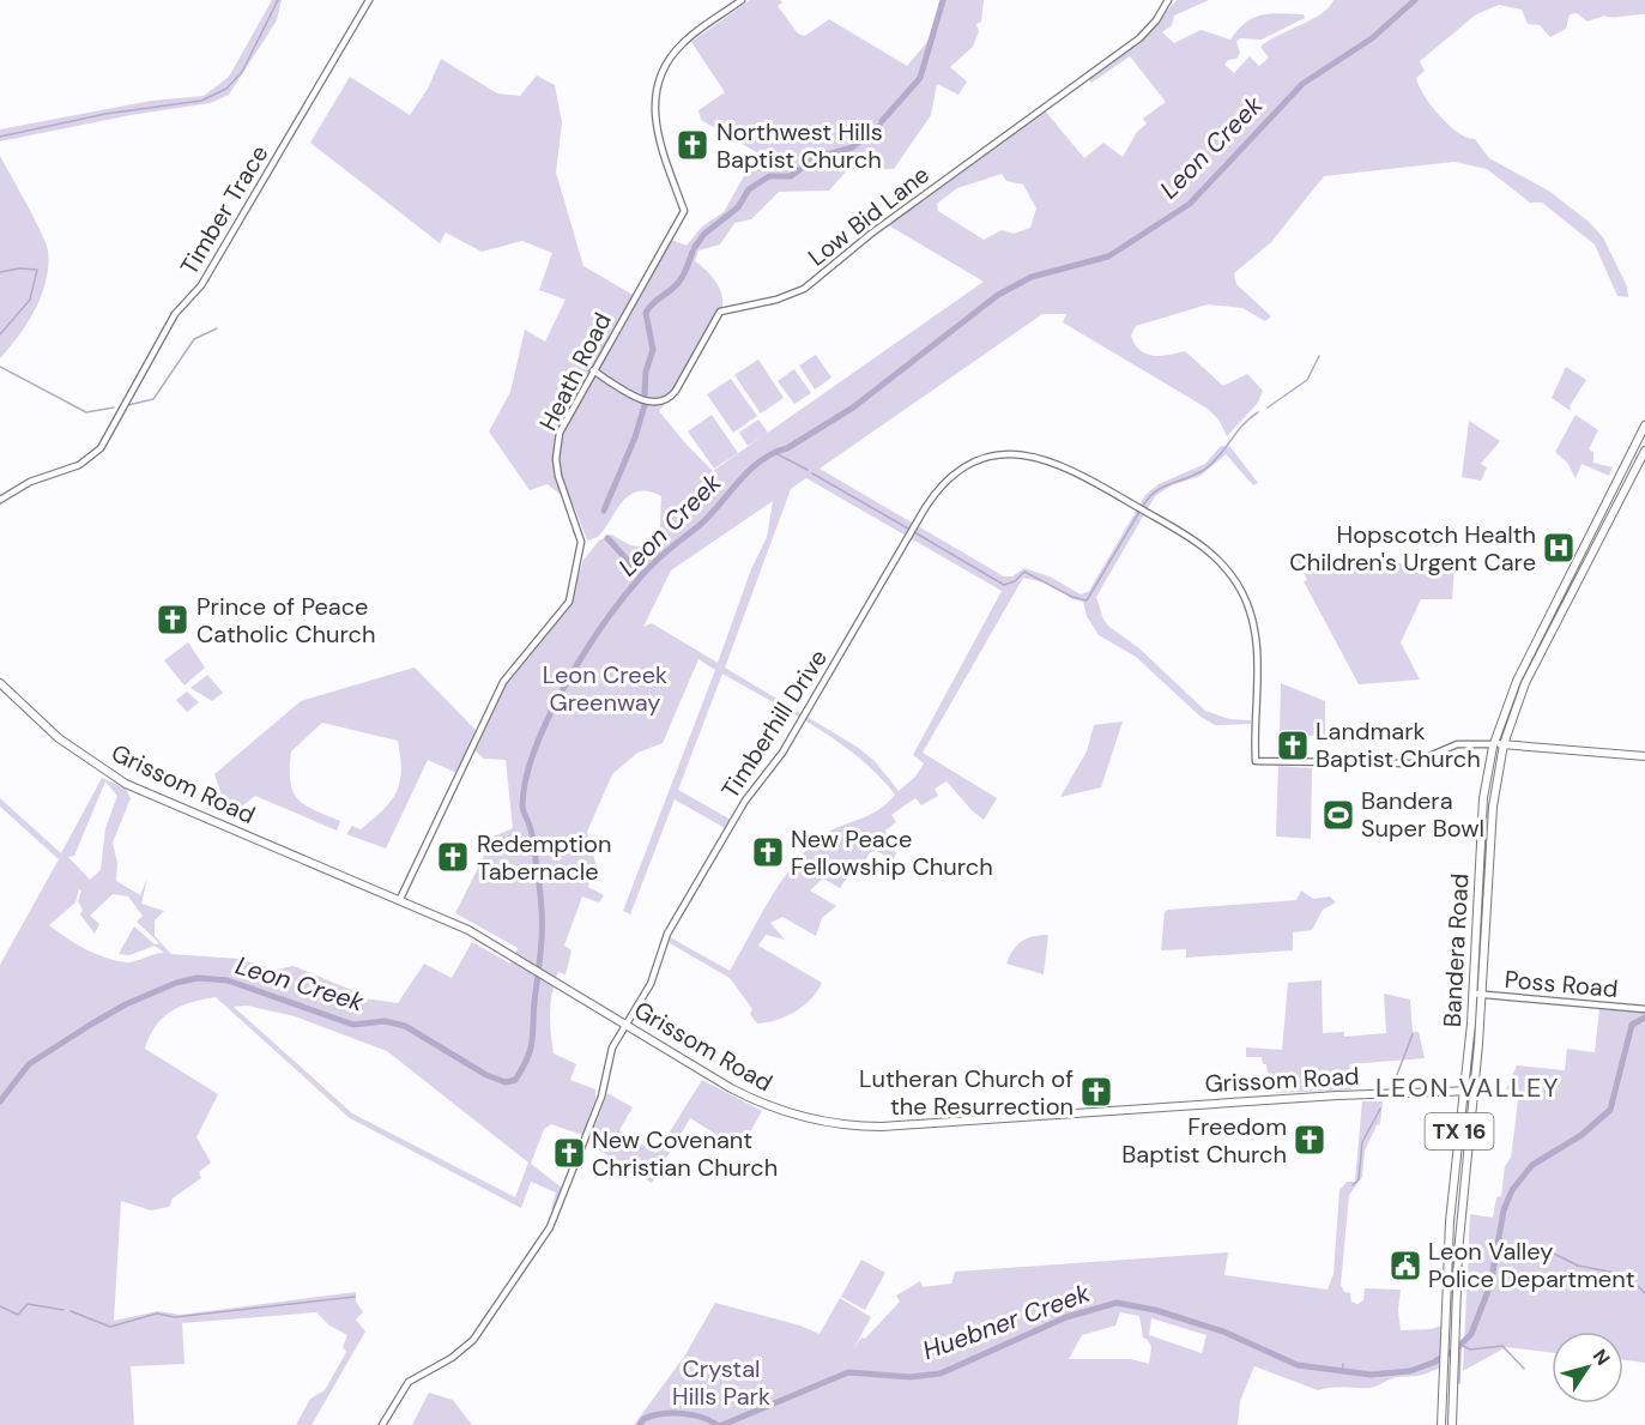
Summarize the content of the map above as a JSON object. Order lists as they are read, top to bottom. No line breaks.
{"streets":{"main road":["Grissom Road","Bandera Road","TX 16"],"street":["Timber Trace","Low Bid Lane","Heath Road","Timberhill Drive","Poss Road"]},"crossings":[["Low Bid Lane","Heath Road"],["Heath Road","Grissom Road"],["Timberhill Drive","Grissom Road"],["Timberhill Drive","Bandera Road"],["Grissom Road","Bandera Road"],["Bandera Road","Poss Road"]],"districts":["LEON VALLEY"],"water":["Leon Creek","Huebner Creek"],"parks":["Leon Creek Greenway","Crystal Hills Park"],"places":{"church":["Northwest Hills Baptist Church","Prince of Peace Catholic Church","Landmark Baptist Church","New Peace Fellowship Church","Redemption Tabernacle","Lutheran Church of the Resurrection","Freedom Baptist Church","New Covenant Christian Church"],"hospital":["Hopscotch Health Children's Urgent Care"],"sports":["Bandera Super Bowl"],"public building":["Leon Valley Police Department"]},"north":"top right"}
